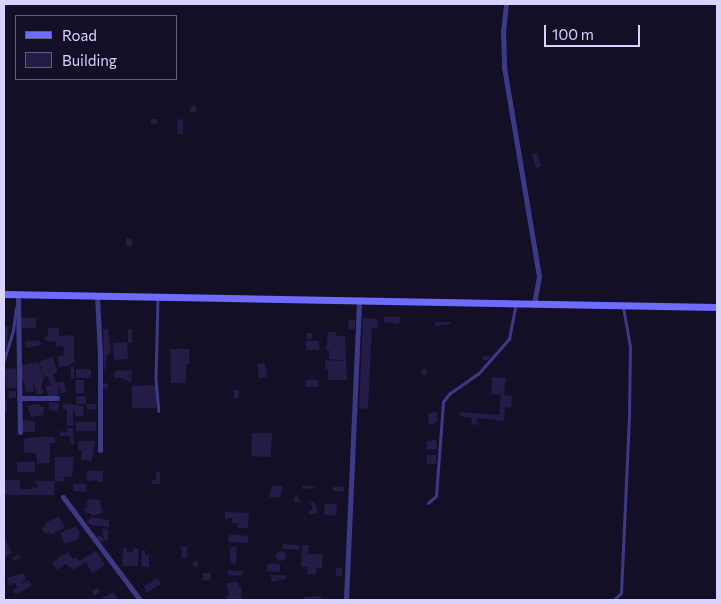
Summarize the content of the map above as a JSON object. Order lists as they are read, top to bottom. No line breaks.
{"legend":["Road","Building"],"scale_bar":"100 m"}
